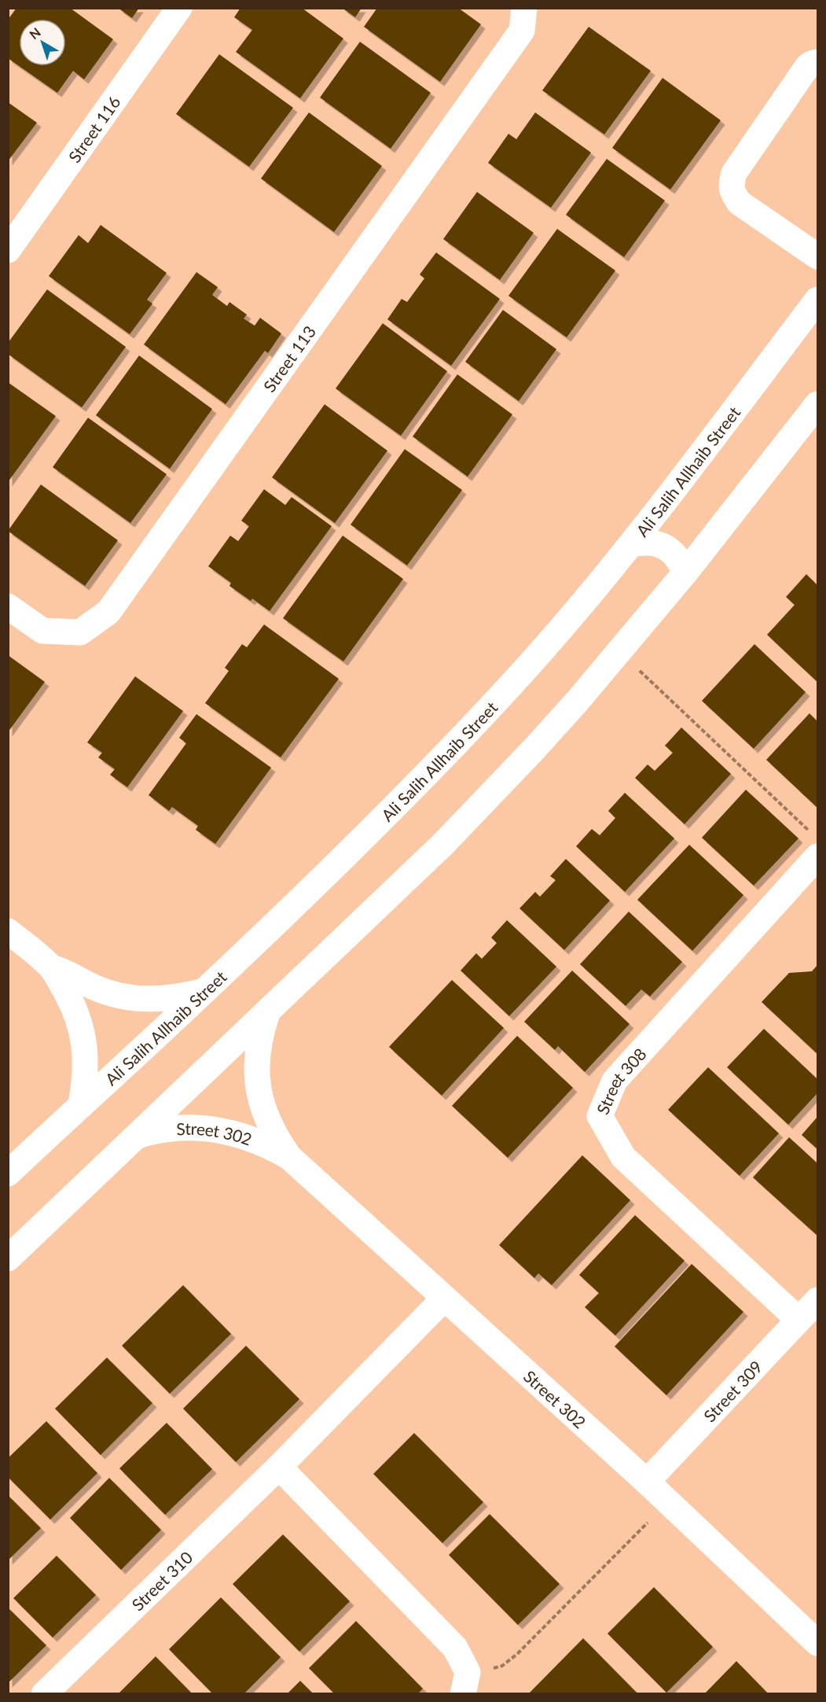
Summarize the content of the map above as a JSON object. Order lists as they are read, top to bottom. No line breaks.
{"streets":{"street":["Street 116","Street 113","Ali Salih Allhaib Street","Street 308","Street 302","Street 309","Street 310"]},"crossings":[["Street 308","Street 309"],["Street 302","Street 309"],["Street 302","Street 310"]],"north":"top left"}
